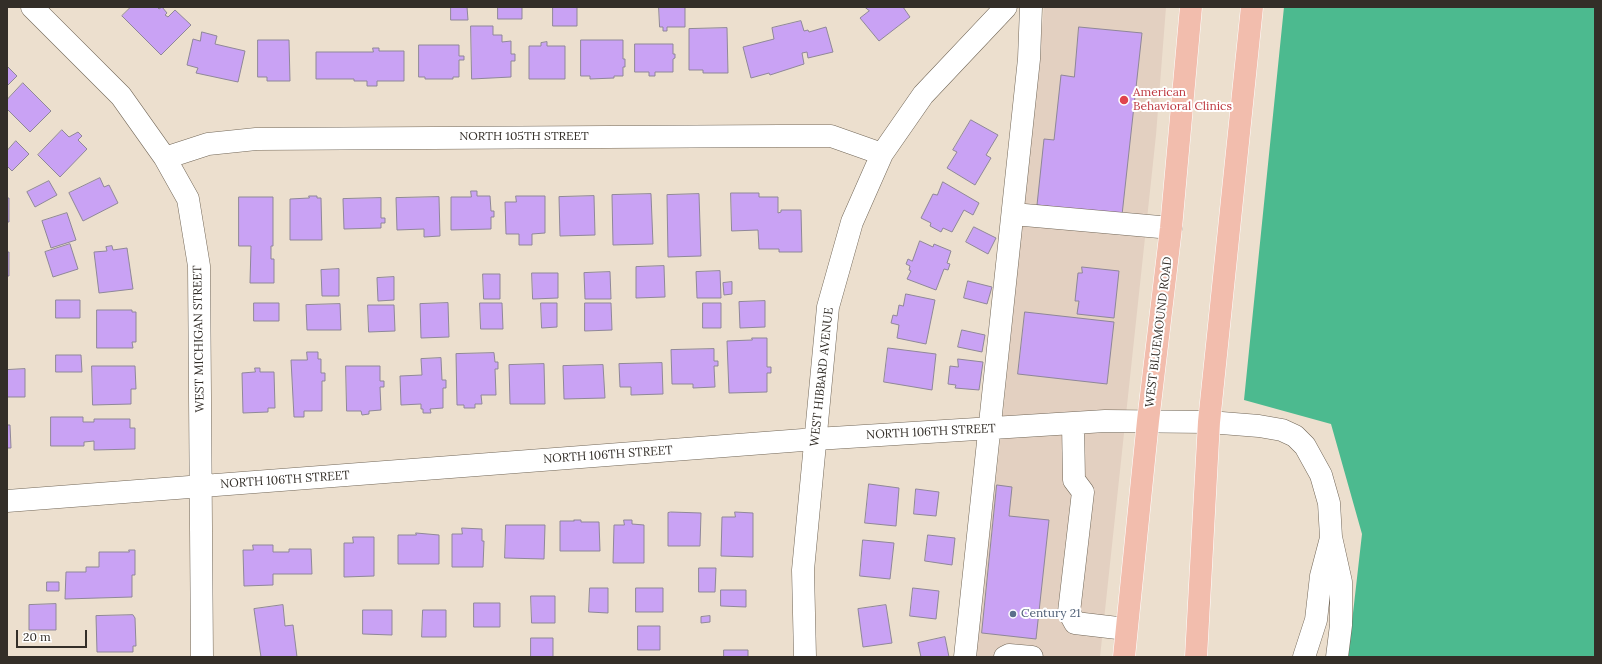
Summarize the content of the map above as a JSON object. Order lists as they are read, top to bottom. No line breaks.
{"streets":{"main road":["WEST BLUEMOUND ROAD"],"street":["NORTH 105TH STREET","WEST MICHIGAN STREET","WEST HIBBARD AVENUE","NORTH 106TH STREET"]},"crossings":[["NORTH 105TH STREET","WEST MICHIGAN STREET"],["NORTH 105TH STREET","WEST HIBBARD AVENUE"],["WEST BLUEMOUND ROAD","NORTH 106TH STREET"],["WEST MICHIGAN STREET","NORTH 106TH STREET"],["WEST HIBBARD AVENUE","NORTH 106TH STREET"]],"places":["American Behavioral Clinics","Century 21"],"scale_bar":"20 m"}
